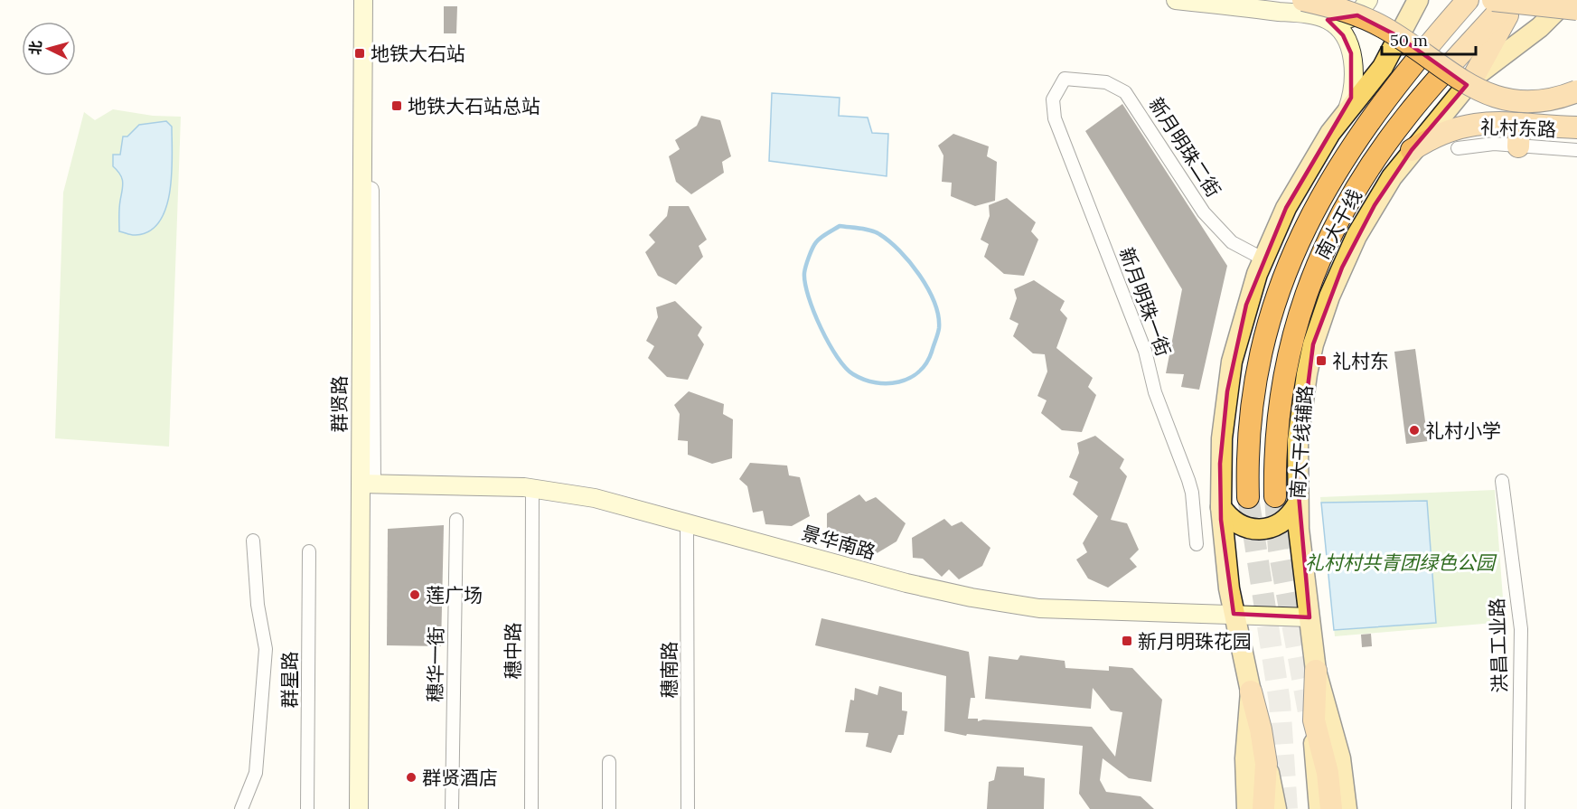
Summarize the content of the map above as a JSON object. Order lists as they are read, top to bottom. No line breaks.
{"streets":{"highway":["南大干线"],"main road":["群贤路","南大干线辅路","景华南路"],"street":["礼村东路","新月明珠二街","新月明珠一街","洪昌工业路","穗中路","穗华一街","穗南路","群星路"]},"crossings":[["新月明珠二街","新月明珠一街"],["群贤路","景华南路"],["南大干线辅路","景华南路"]],"parks":["礼村村共青团绿色公园"],"places":{"transit":["地铁大石站","地铁大石站总站","礼村东","新月明珠花园"],"other":["礼村小学","莲广场","群贤酒店"]},"scale_bar":"50 m","north":"left"}
